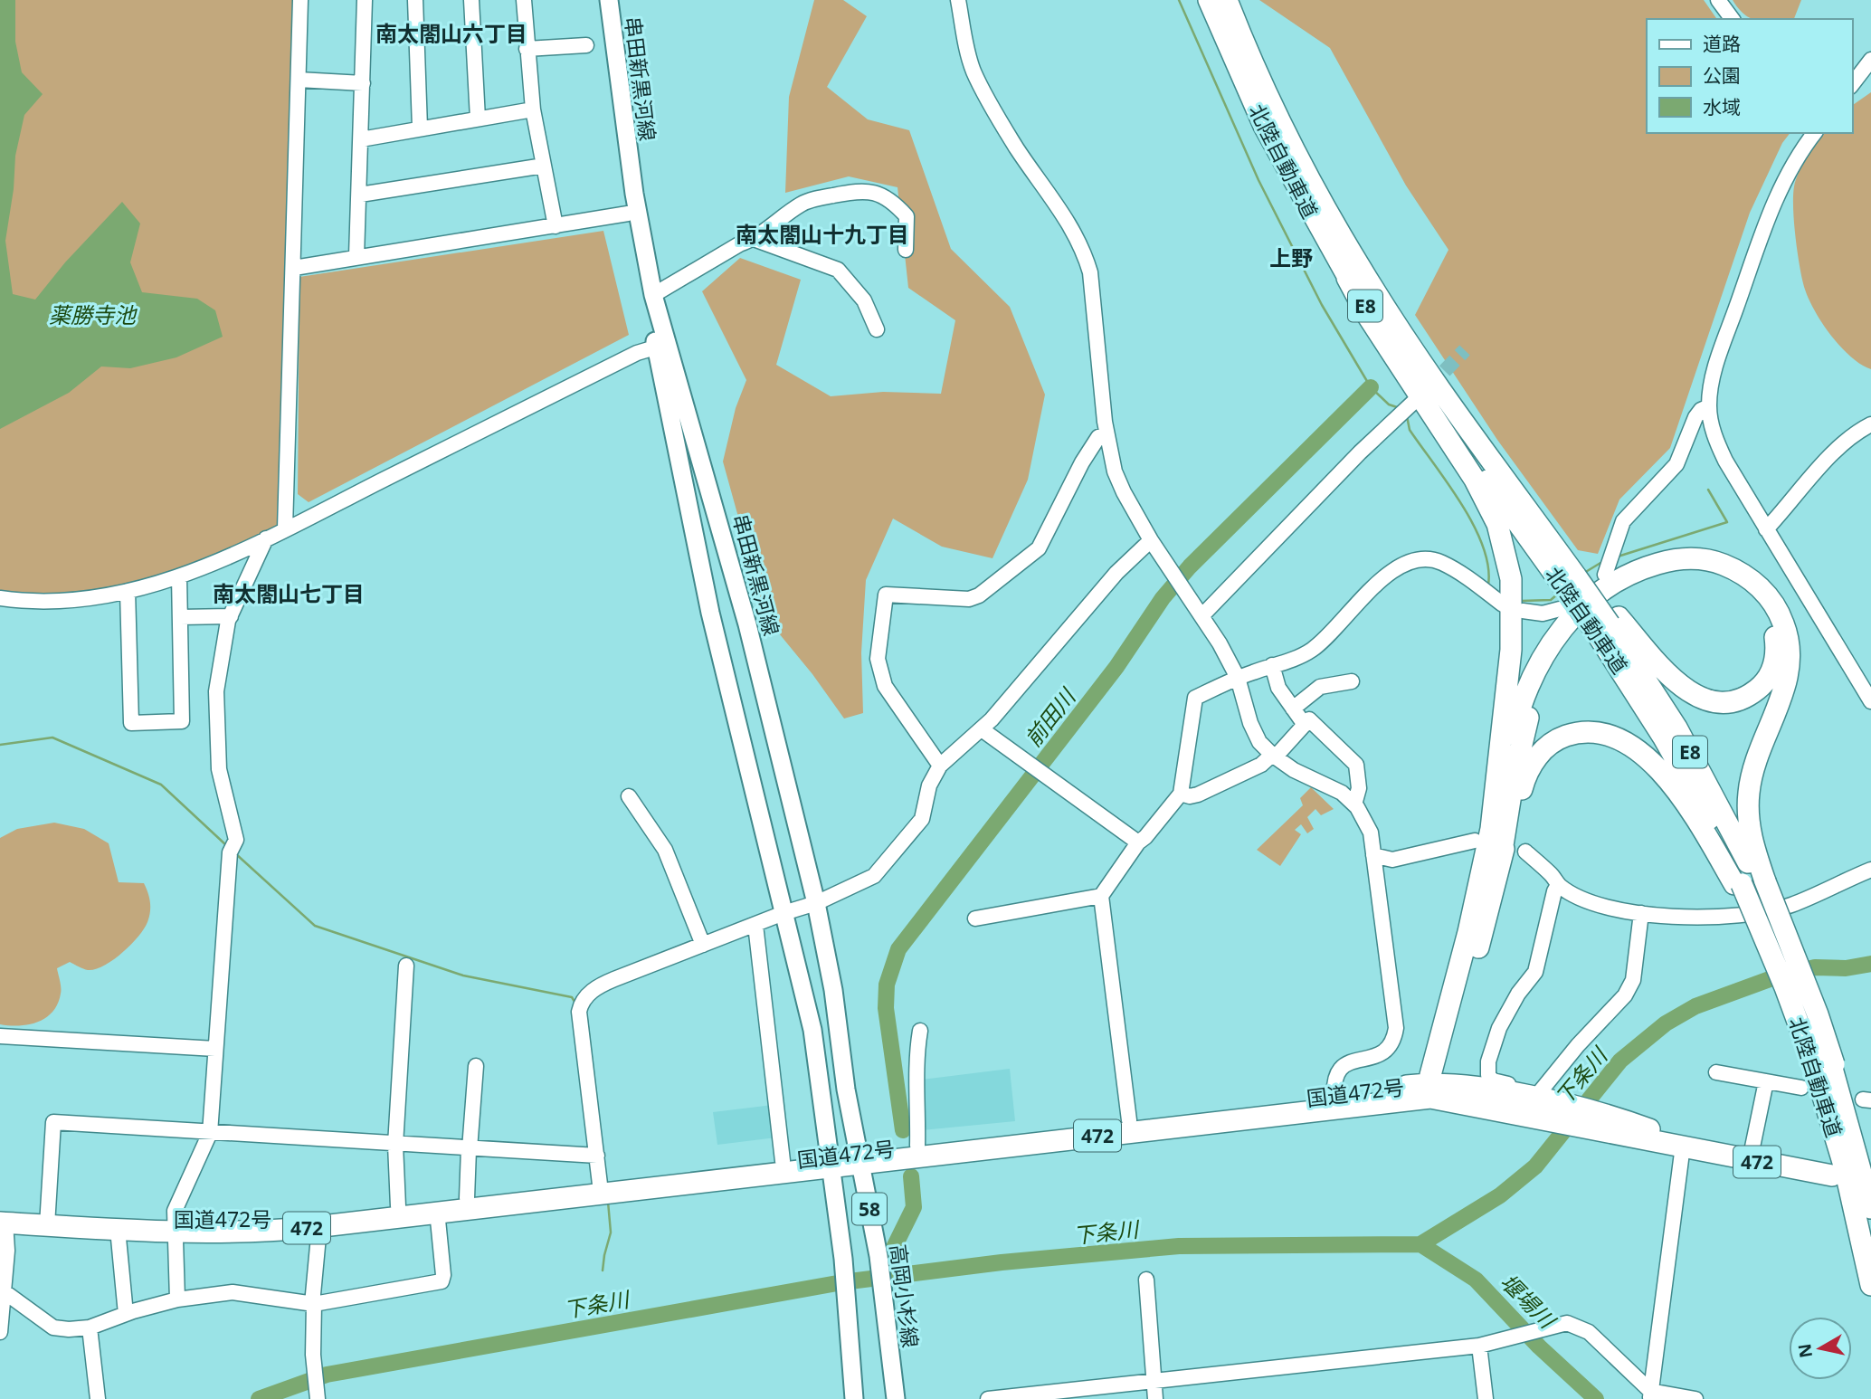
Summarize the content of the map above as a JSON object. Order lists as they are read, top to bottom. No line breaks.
{"streets":{"highway":["北陸自動車道","E8","国道472号","472"],"main road":["串田新黒河線","58","高岡小杉線"]},"crossings":[["串田新黒河線","国道472号"],["串田新黒河線","58"],["串田新黒河線","高岡小杉線"],["国道472号","58"],["国道472号","高岡小杉線"]],"districts":["南太閤山六丁目","南太閤山十九丁目","上野","南太閤山七丁目"],"water":["薬勝寺池","前田川","下条川","堰場川"],"legend":["道路","公園","水域"],"north":"left"}
